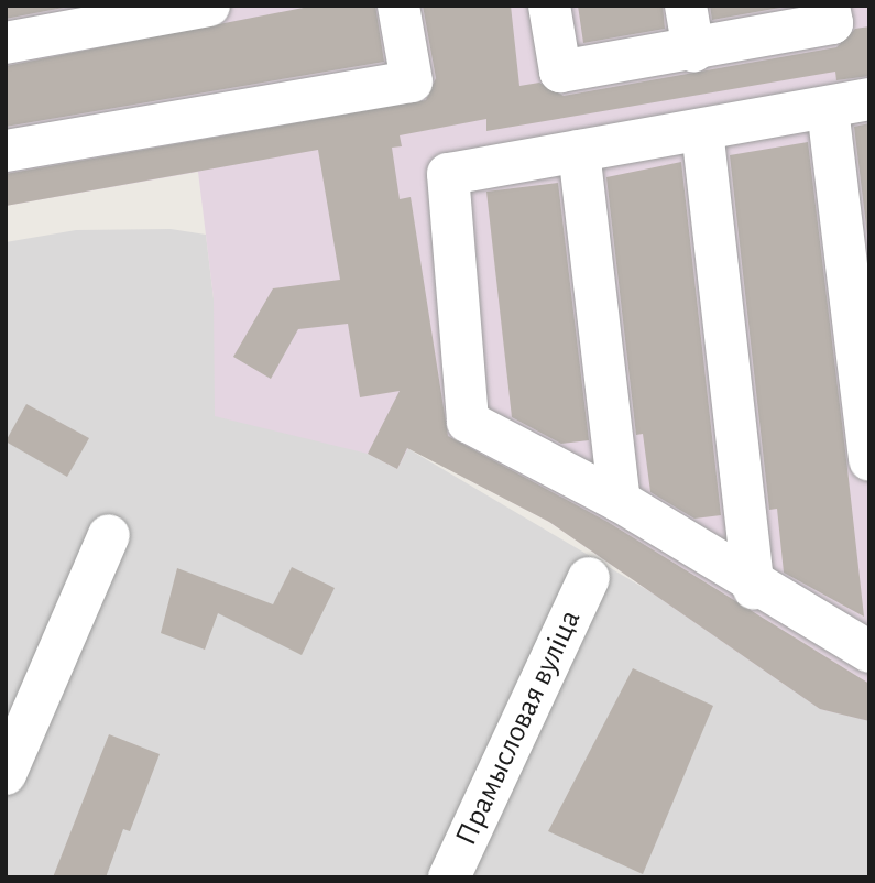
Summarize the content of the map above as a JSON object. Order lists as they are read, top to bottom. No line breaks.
{"streets":{"street":["Прамысловая вуліца"]}}
